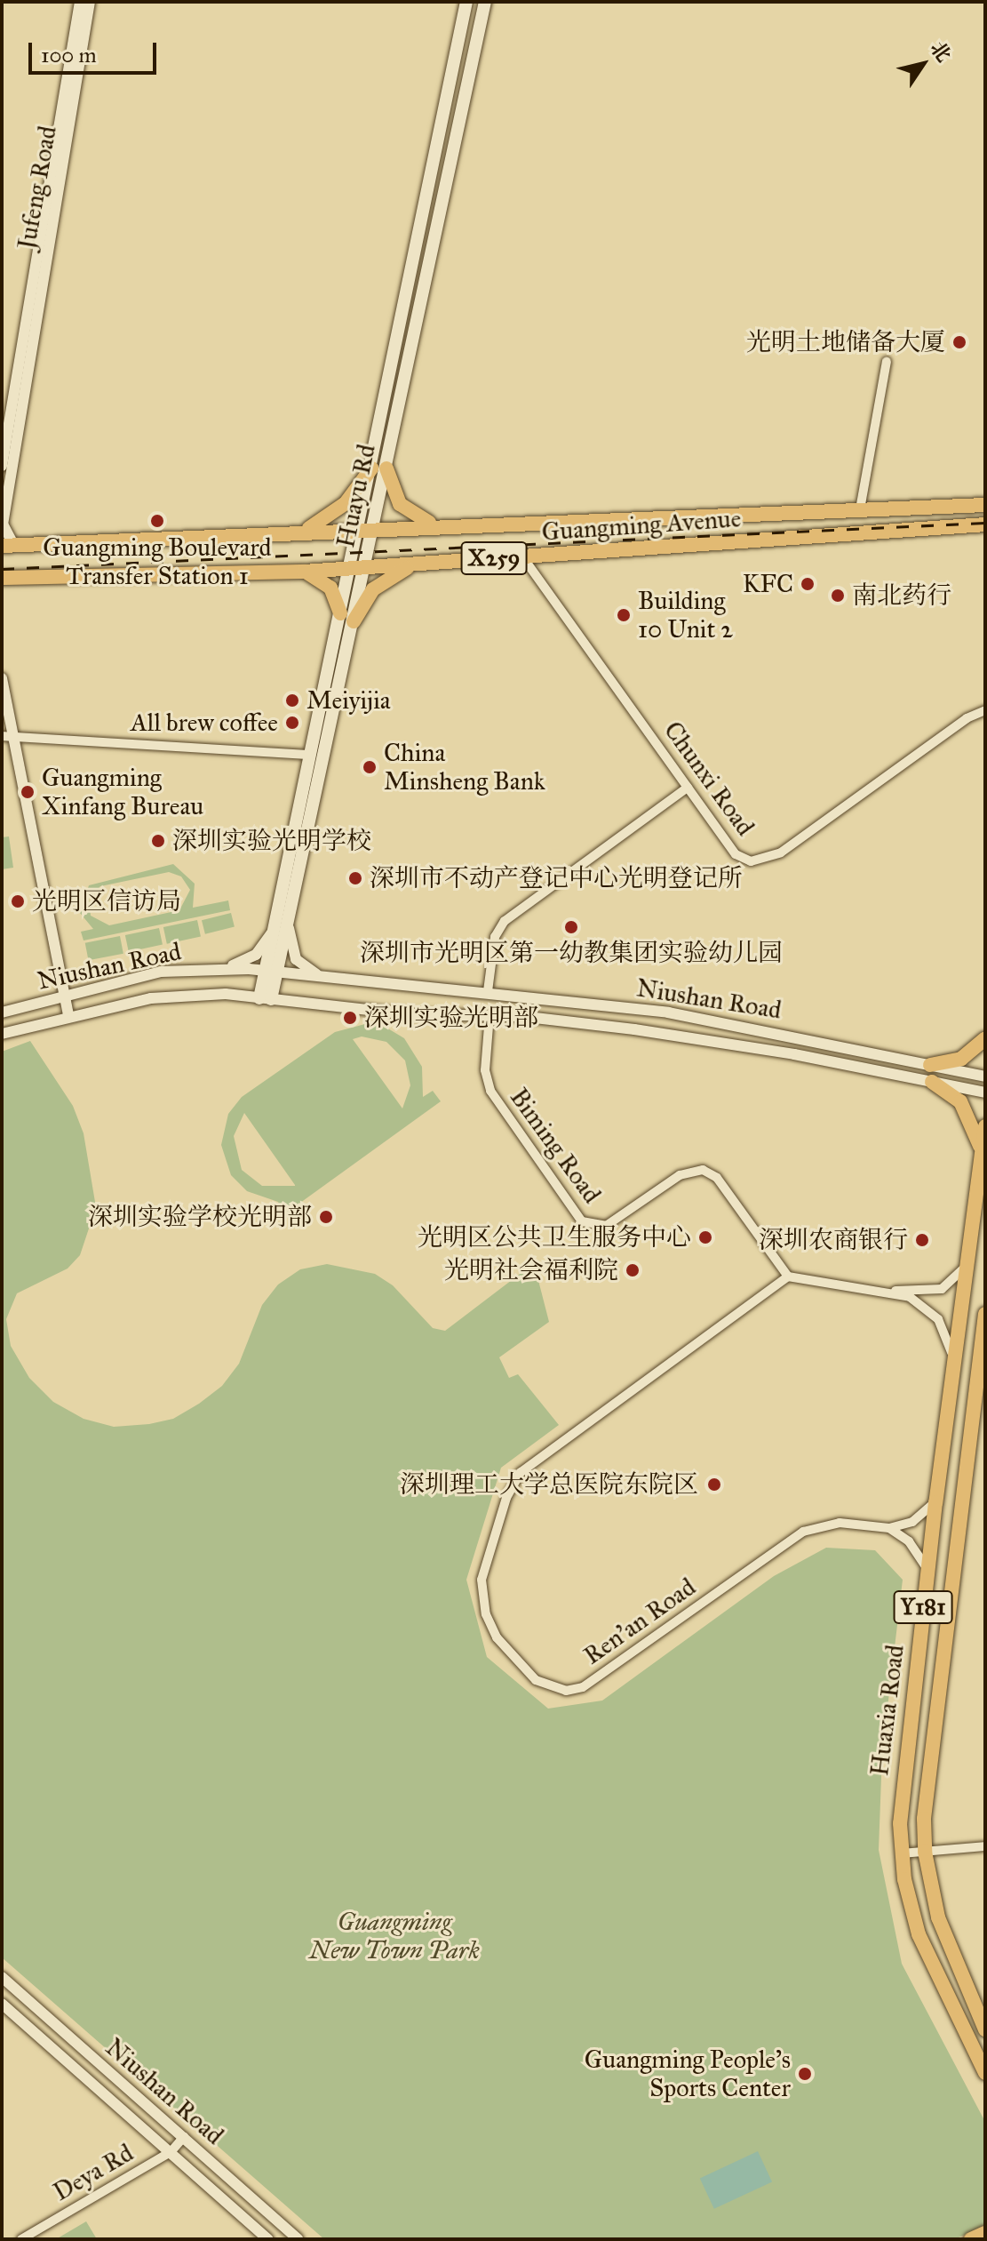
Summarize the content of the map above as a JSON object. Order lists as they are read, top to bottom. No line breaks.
{"streets":{"main road":["Huayu Rd","Guangming Avenue","X259","Y181","Huaxia Road"],"street":["Jufeng Road","Chunxi Road","Niushan Road","Biming Road","Ren'an Road","Deya Rd"]},"crossings":[["Jufeng Road","Guangming Avenue"],["Huayu Rd","Guangming Avenue"],["Huayu Rd","Niushan Road"],["Guangming Avenue","Chunxi Road"],["Niushan Road","Biming Road"],["Niushan Road","Deya Rd"],["Biming Road","Ren'an Road"],["Ren'an Road","Huaxia Road"]],"parks":["Guangming New Town Park"],"places":["光明土地储备大厦","Guangming Boulevard Transfer Station 1","KFC","南北药行","Building 10 Unit 2","Meiyijia","All brew coffee","China Minsheng Bank","Guangming Xinfang Bureau","深圳实验光明学校","深圳市不动产登记中心光明登记所","光明区信访局","深圳市光明区第一幼教集团实验幼儿园","深圳实验光明部","深圳实验学校光明部","光明区公共卫生服务中心","深圳农商银行","光明社会福利院","深圳理工大学总医院东院区","Guangming People's Sports Center"],"scale_bar":"100 m","north":"top right"}
